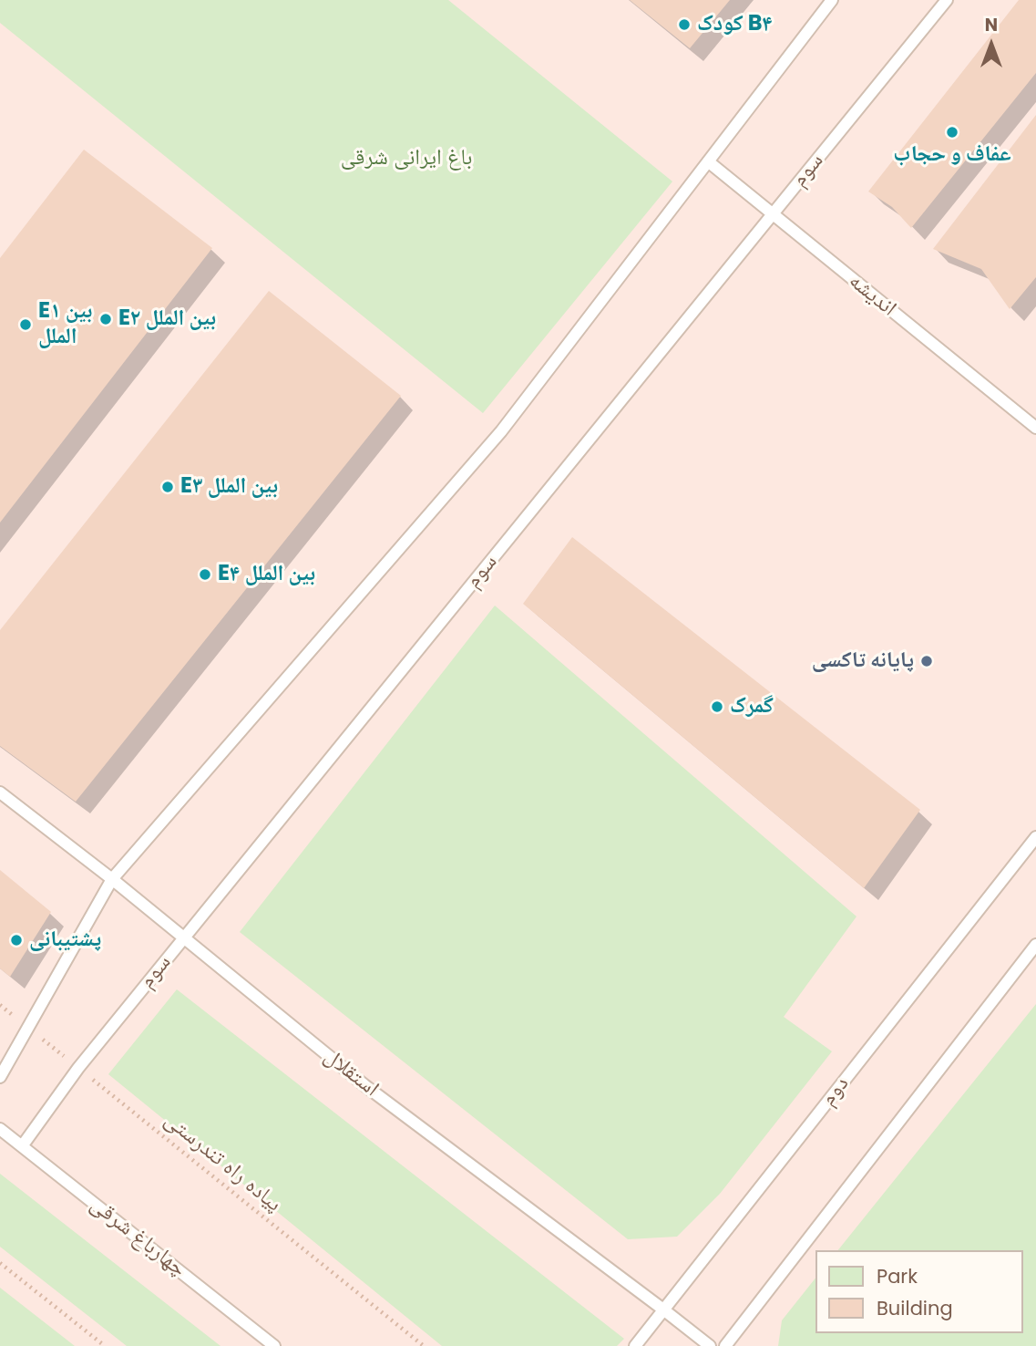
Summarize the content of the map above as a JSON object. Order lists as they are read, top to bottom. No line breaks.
{"streets":{"lane":["سوم","اندیشه","استقلال","دوم","چهارباغ شرقی"],"path":["پیاده راه تندرستی"]},"crossings":[["سوم","اندیشه"],["سوم","استقلال"],["سوم","پیاده راه تندرستی"],["سوم","چهارباغ شرقی"],["استقلال","دوم"]],"parks":["باغ ایرانی شرقی"],"places":["کودک B۴","عفاف و حجاب","E۲ بین الملل","E۱ بین الملل","E۳ بین الملل","E۴ بین الملل","پایانه تاکسی","گمرک","پشتیبانی"],"legend":["Park","Building"],"north":"top"}
